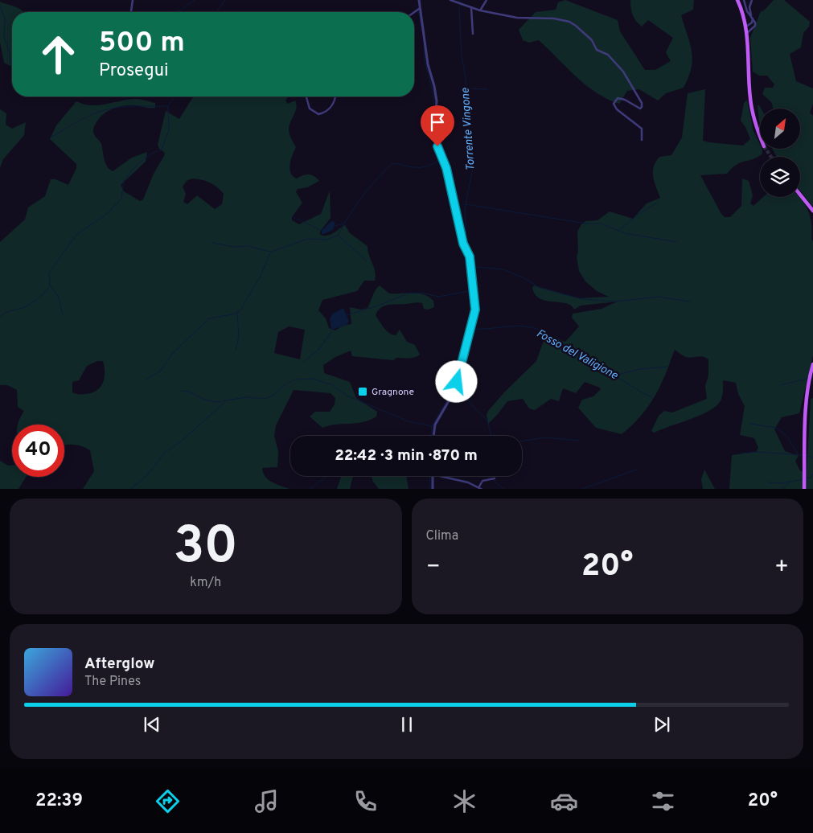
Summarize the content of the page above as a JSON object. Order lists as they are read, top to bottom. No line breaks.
{"water":["Torrente Vingone","Fosso del Valigione"],"places":{"transit":["Gragnone"]},"north":"top right","page":{"turn":["500 m","Prosegui"],"limit":"40","trip":"22:42 · 3 min · 870 m","tile":[["30","km/h"],"Clima"],"heat":["−","20°","+"],"song":["Afterglow","The Pines"],"tabs":["22:39","20°"]}}
